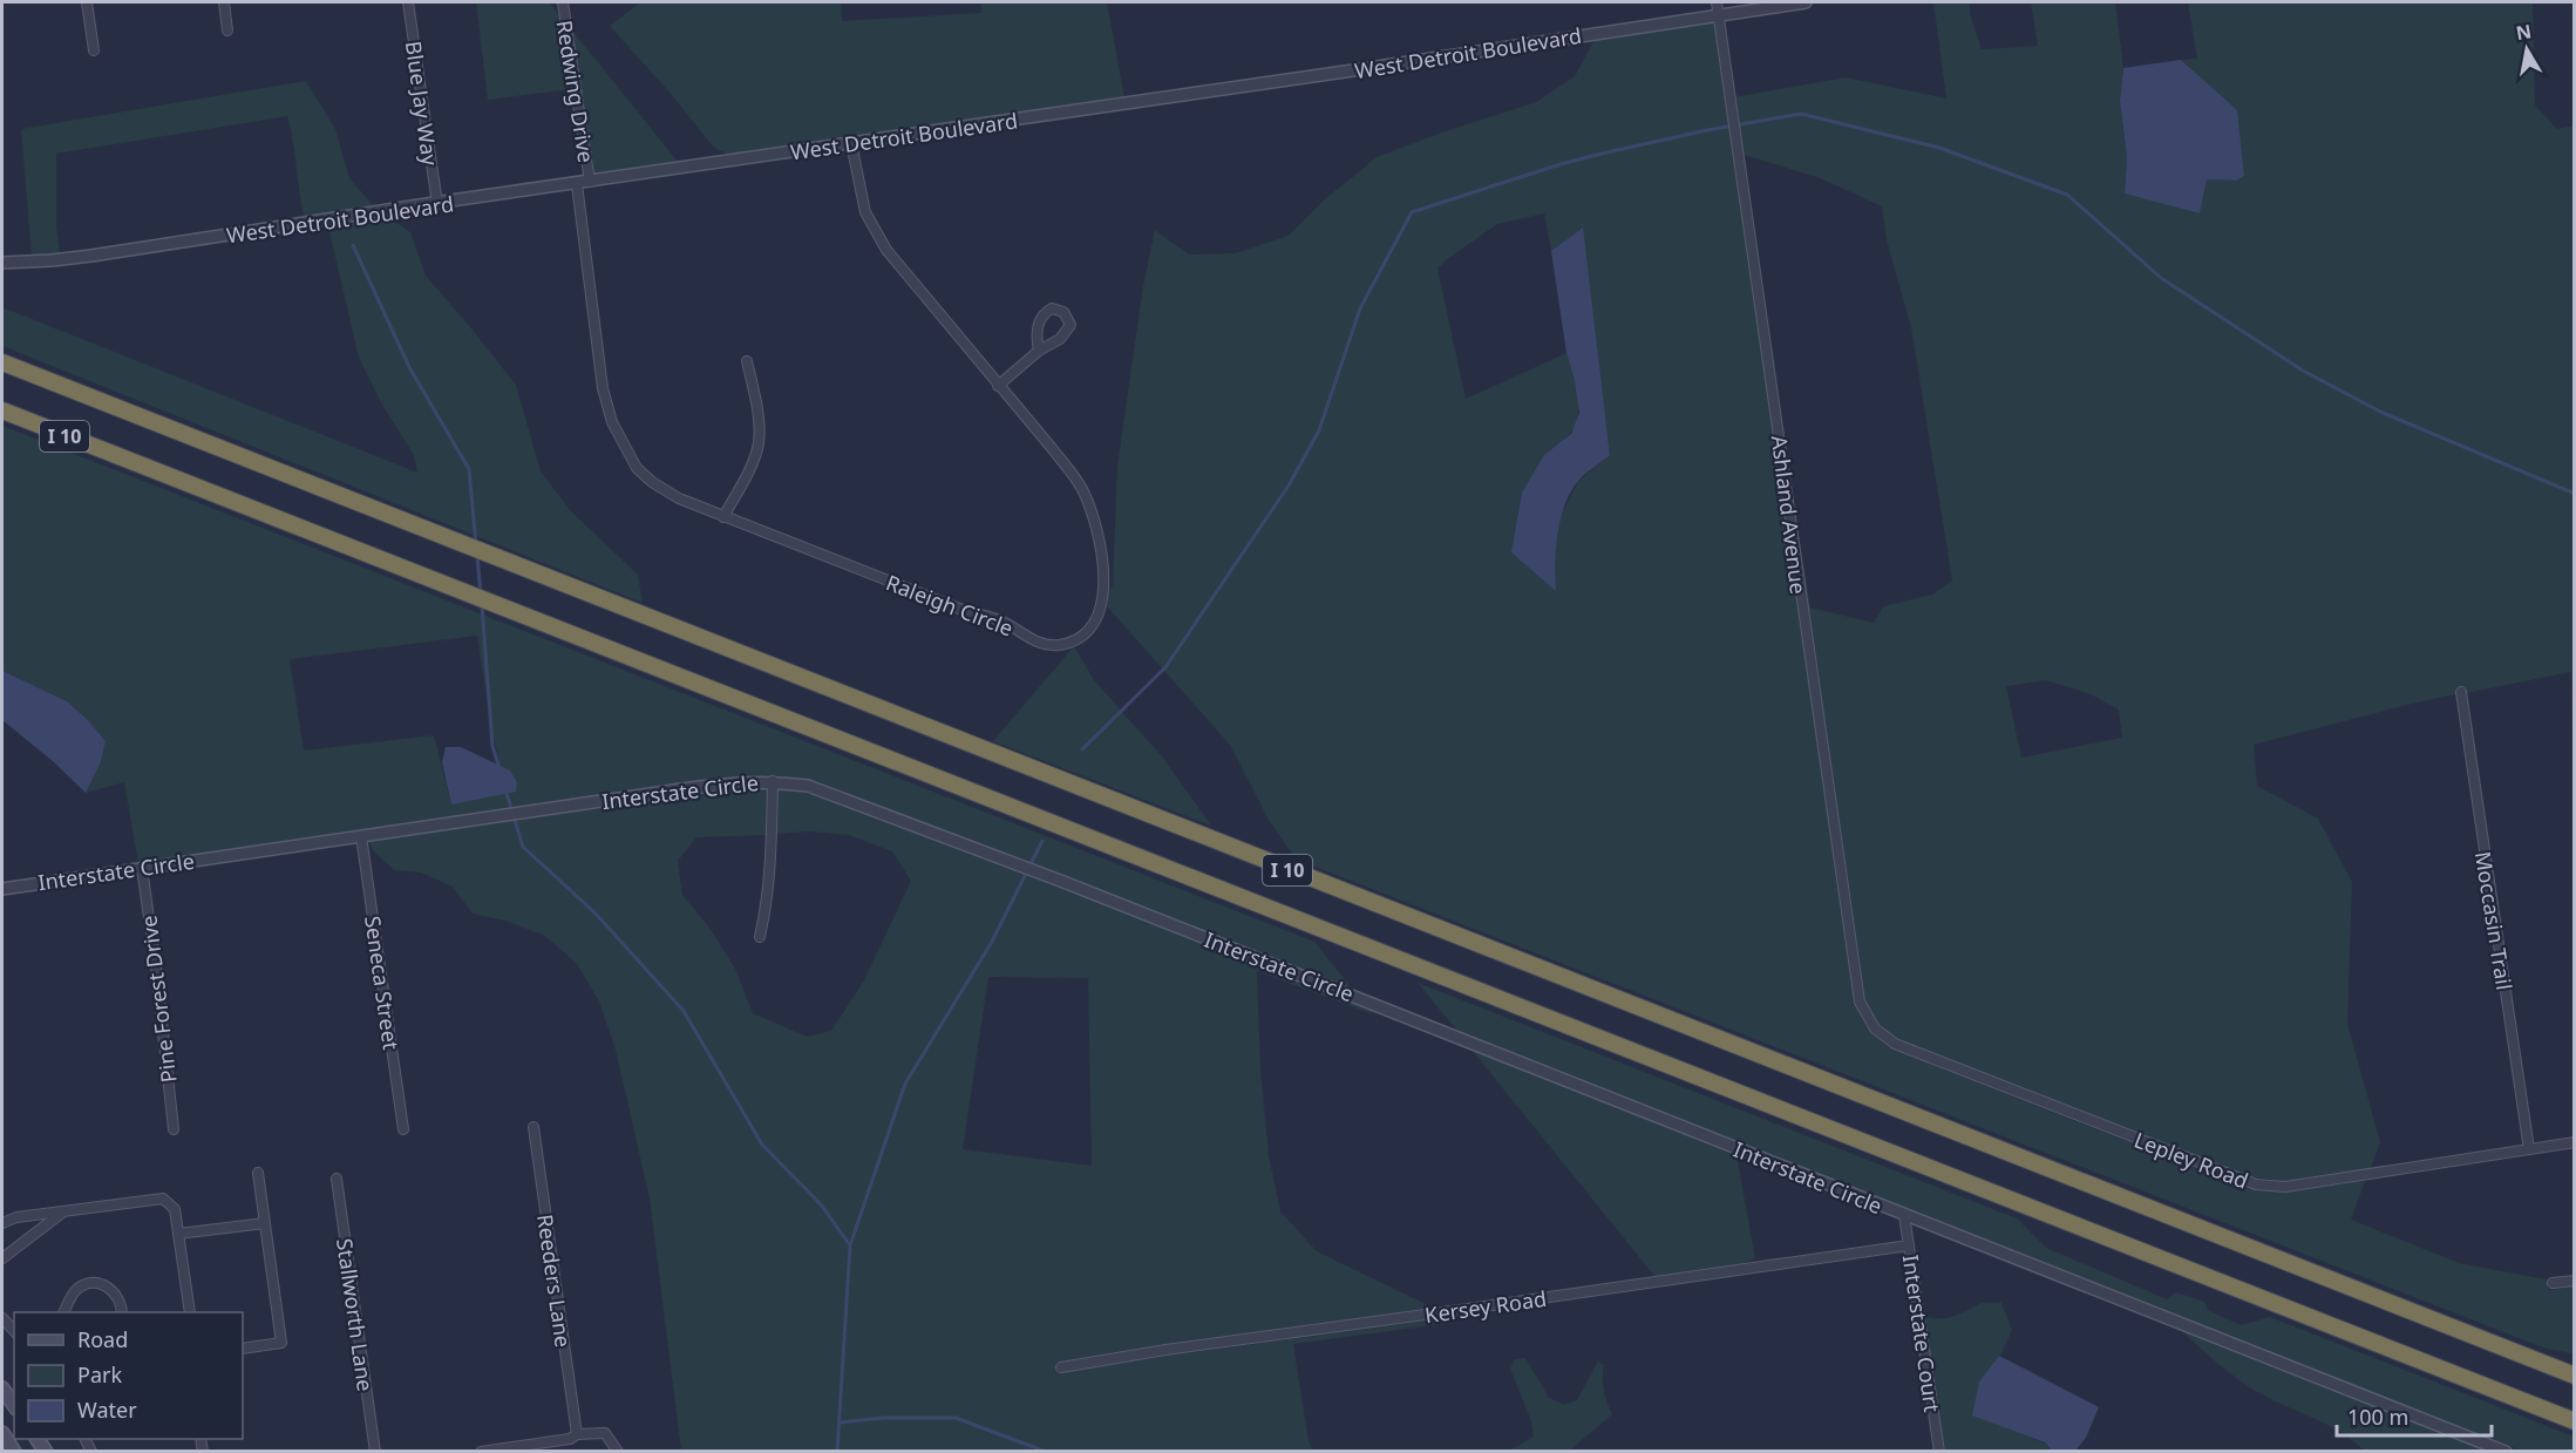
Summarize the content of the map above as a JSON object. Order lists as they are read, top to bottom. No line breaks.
{"streets":{"highway":["I 10"],"street":["West Detroit Boulevard","Redwing Drive","Blue Jay Way","Ashland Avenue","Raleigh Circle","Interstate Circle","Moccasin Trail","Seneca Street","Pine Forest Drive","Lepley Road","Reeders Lane","Kersey Road","Stallworth Lane","Interstate Court"]},"crossings":[["West Detroit Boulevard","Redwing Drive"],["West Detroit Boulevard","Blue Jay Way"],["West Detroit Boulevard","Ashland Avenue"],["West Detroit Boulevard","Raleigh Circle"],["Ashland Avenue","Lepley Road"],["Interstate Circle","Seneca Street"],["Interstate Circle","Pine Forest Drive"],["Interstate Circle","Interstate Court"],["Moccasin Trail","Lepley Road"],["Kersey Road","Interstate Court"]],"legend":["Road","Park","Water"],"scale_bar":"100 m","north":"top"}
